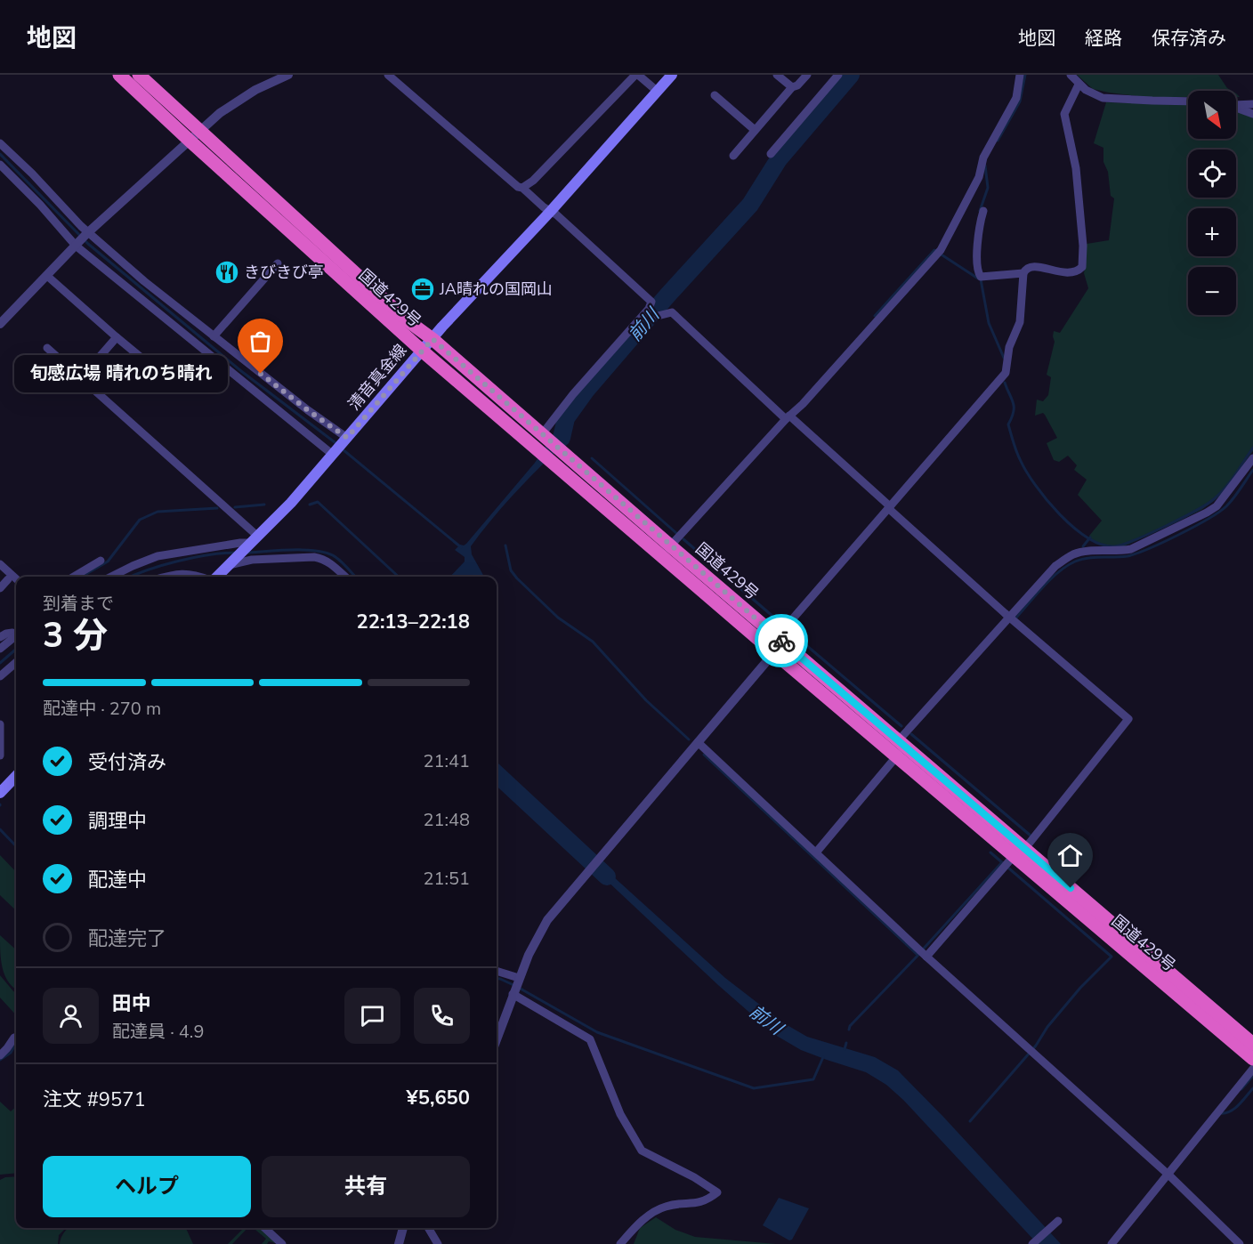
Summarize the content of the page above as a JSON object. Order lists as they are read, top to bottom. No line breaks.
{"streets":{"highway":["国道429号"],"main road":["清音真金線"]},"crossings":[["国道429号","清音真金線"]],"water":["前川"],"places":{"restaurant":["きびきび亭"],"office":["JA晴れの国岡山"],"other":["旬感広場 晴れのち晴れ"]},"north":"bottom right","page":{"header":"地図","nav":["地図","経路","保存済み"],"map_buttons":["+","−"],"bubble":"旬感広場 晴れのち晴れ","heading":["3 分","到着まで","22:13–22:18"],"panel":["田中","配達員 · 4.9","注文 #9571","¥5,650"],"bar":"配達中 · 270 m","list":[["受付済み","21:41"],["調理中","21:48"],["配達中","21:51"],"配達完了"],"buttons":["ヘルプ","共有"]}}
